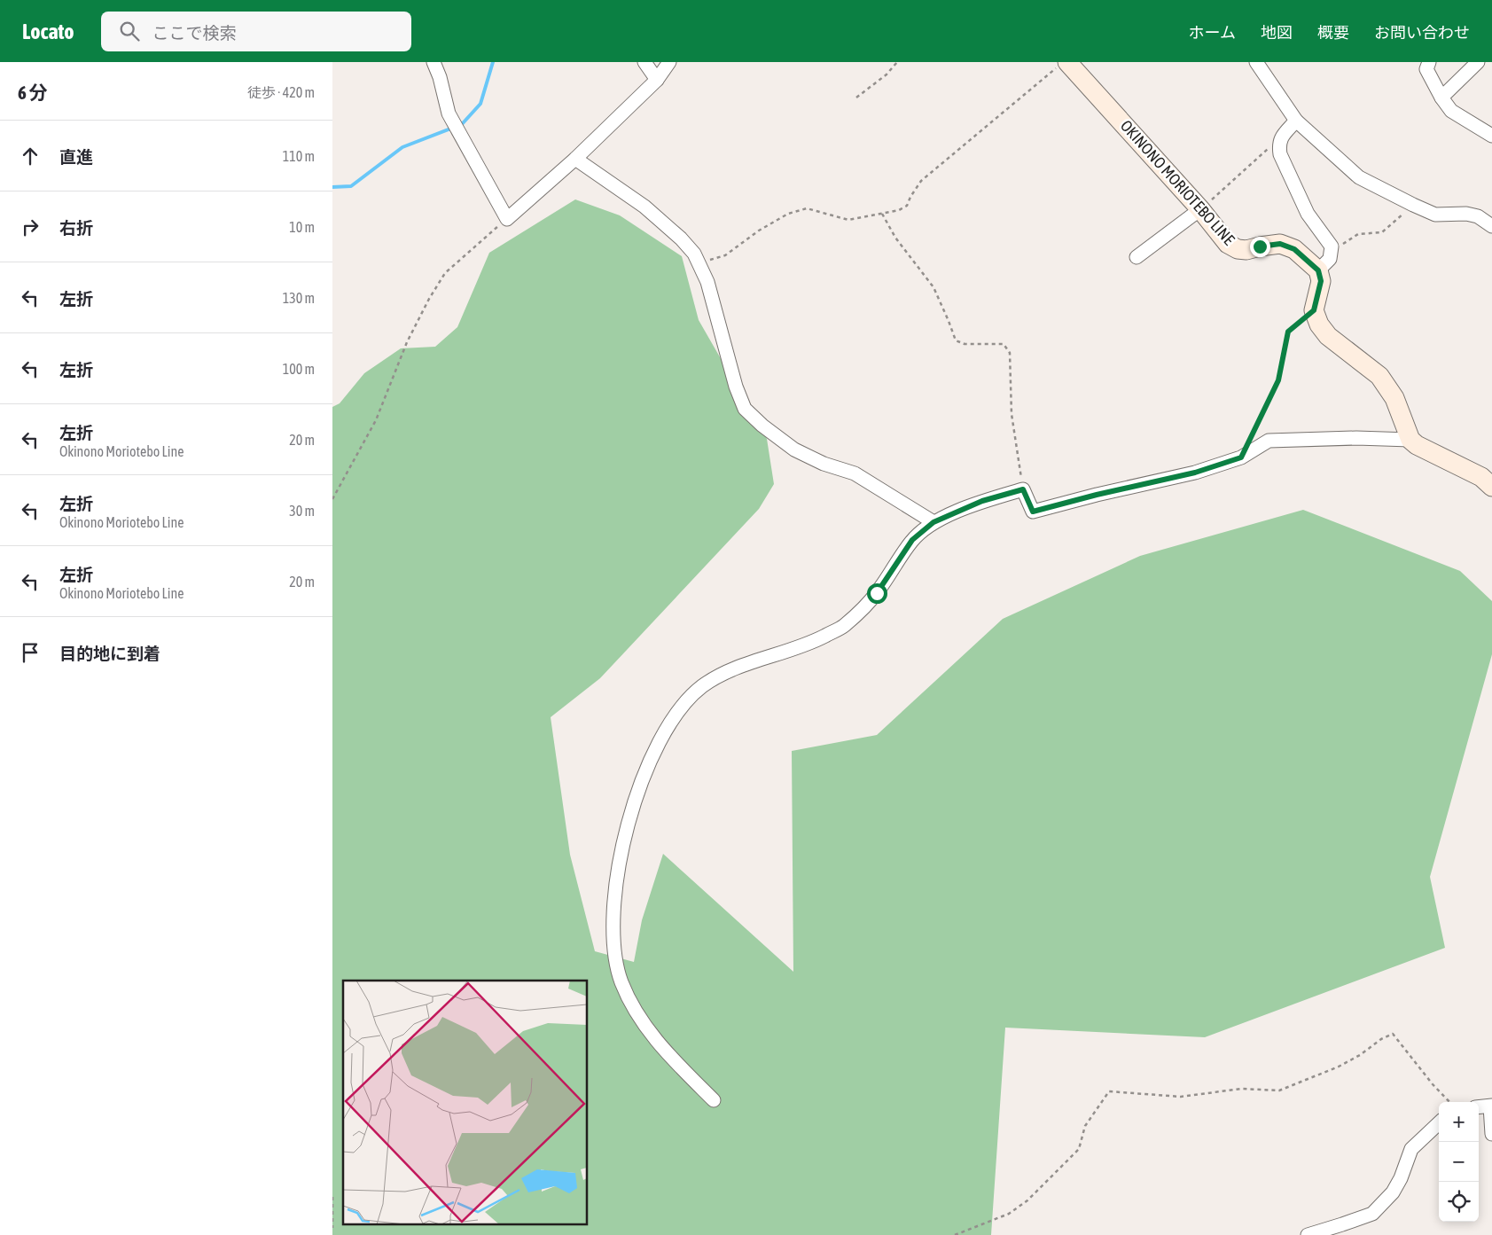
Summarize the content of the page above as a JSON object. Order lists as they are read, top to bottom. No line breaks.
{"streets":{"main road":["OKINONO MORIOTEBO LINE"]},"page":{"header":"Locato","search":"ここで検索","nav":["ホーム","地図","概要","お問い合わせ"],"heading":["6 分","徒歩 · 420 m"],"list":[["直進","110 m"],["右折","10 m"],["左折","130 m"],["左折","100 m"],["左折","Okinono Moriotebo Line","20 m"],["左折","Okinono Moriotebo Line","30 m"],["左折","Okinono Moriotebo Line","20 m"],"目的地に到着"],"map_buttons":["+","−"]}}
